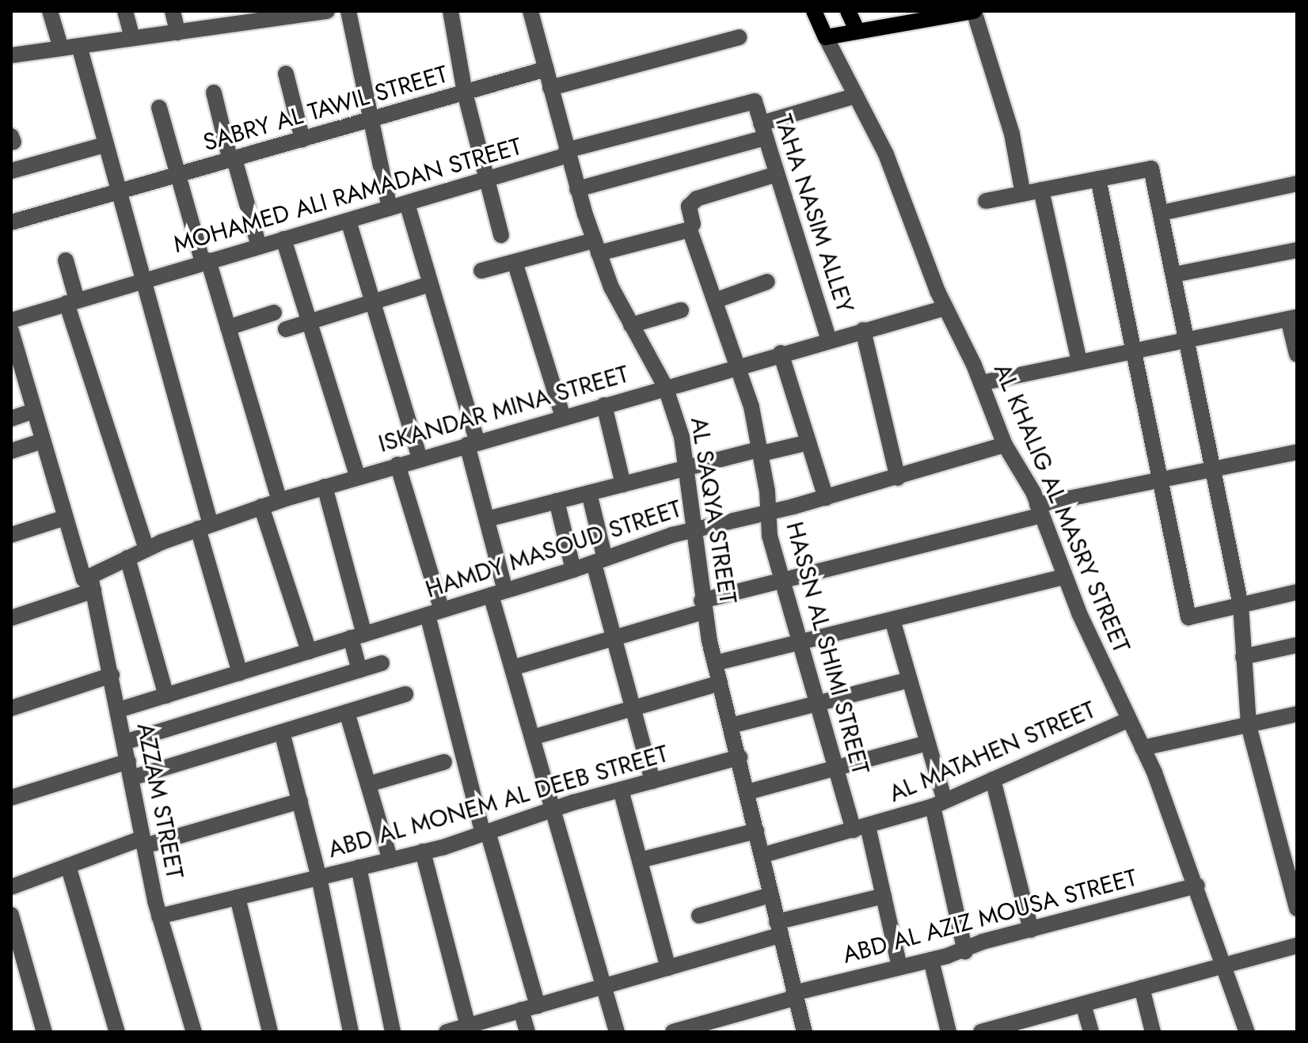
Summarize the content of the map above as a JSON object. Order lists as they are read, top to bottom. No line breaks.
{"streets":{"main road":["AL KHALIG AL MASRY STREET"],"street":["SABRY AL TAWIL STREET","MOHAMED ALI RAMADAN STREET","TAHA NASIM ALLEY","ISKANDAR MINA STREET","AL SAQYA STREET","HAMDY MASOUD STREET","HASSN AL SHIMI STREET","AL MATAHEN STREET","AZZAM STREET","ABD AL MONEM AL DEEB STREET","ABD AL AZIZ MOUSA STREET"]},"crossings":[["SABRY AL TAWIL STREET","AL SAQYA STREET"],["MOHAMED ALI RAMADAN STREET","TAHA NASIM ALLEY"],["MOHAMED ALI RAMADAN STREET","AL SAQYA STREET"],["TAHA NASIM ALLEY","ISKANDAR MINA STREET"],["ISKANDAR MINA STREET","AL KHALIG AL MASRY STREET"],["ISKANDAR MINA STREET","AL SAQYA STREET"],["ISKANDAR MINA STREET","HASSN AL SHIMI STREET"],["ISKANDAR MINA STREET","AZZAM STREET"],["AL KHALIG AL MASRY STREET","HAMDY MASOUD STREET"],["AL KHALIG AL MASRY STREET","AL MATAHEN STREET"],["AL KHALIG AL MASRY STREET","ABD AL AZIZ MOUSA STREET"],["AL SAQYA STREET","HAMDY MASOUD STREET"],["AL SAQYA STREET","AL MATAHEN STREET"],["AL SAQYA STREET","ABD AL MONEM AL DEEB STREET"],["AL SAQYA STREET","ABD AL AZIZ MOUSA STREET"],["HAMDY MASOUD STREET","HASSN AL SHIMI STREET"],["HAMDY MASOUD STREET","AZZAM STREET"],["HASSN AL SHIMI STREET","AL MATAHEN STREET"],["HASSN AL SHIMI STREET","ABD AL AZIZ MOUSA STREET"],["AZZAM STREET","ABD AL MONEM AL DEEB STREET"]]}
